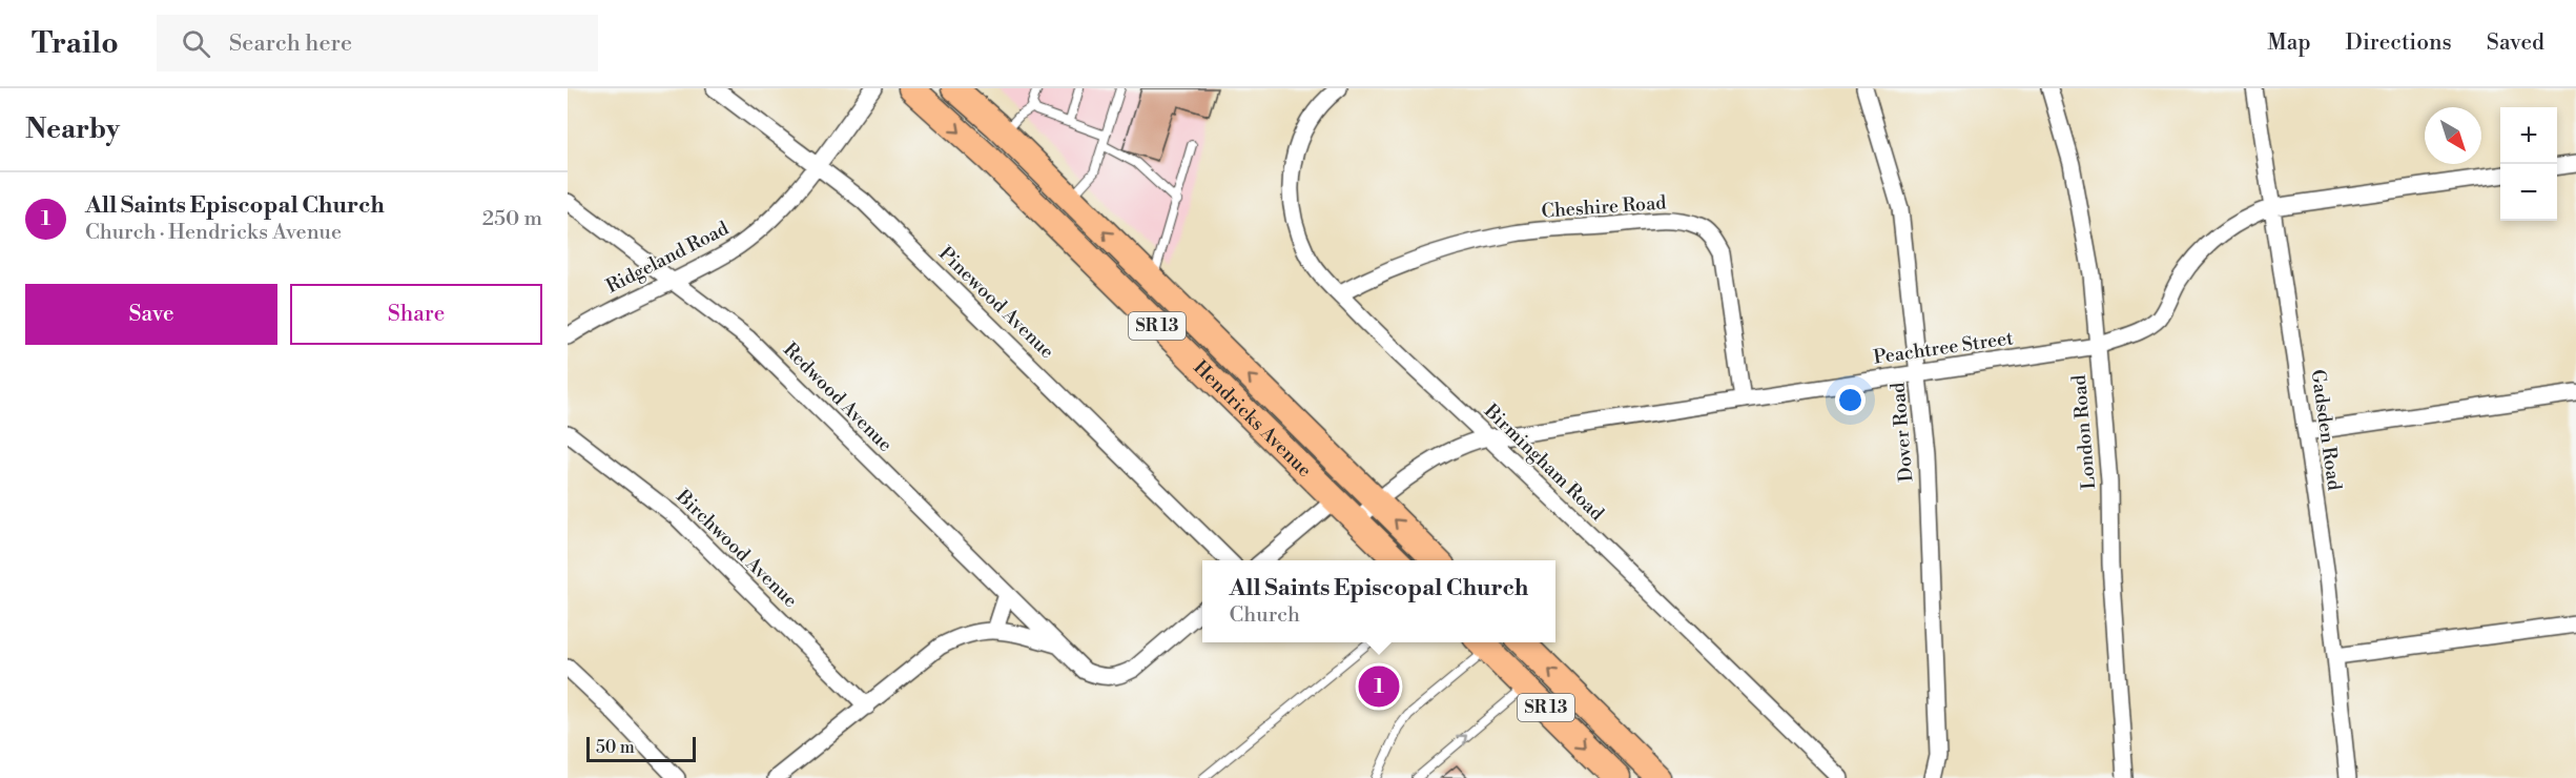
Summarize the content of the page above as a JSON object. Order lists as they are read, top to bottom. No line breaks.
{"streets":{"main road":["SR 13","Hendricks Avenue"],"street":["Cheshire Road","Ridgeland Road","Pinewood Avenue","Peachtree Street","Redwood Avenue","Gadsden Road","Dover Road","London Road","Birmingham Road","Birchwood Avenue"]},"crossings":[["Cheshire Road","Peachtree Street"],["Cheshire Road","Birmingham Road"],["Ridgeland Road","Pinewood Avenue"],["Ridgeland Road","Redwood Avenue"],["Peachtree Street","Hendricks Avenue"],["Peachtree Street","Gadsden Road"],["Peachtree Street","Dover Road"],["Peachtree Street","London Road"],["Peachtree Street","Birmingham Road"]],"scale_bar":"50 m","north":"bottom right","page":{"header":"Trailo","search":"Search here","nav":["Map","Directions","Saved"],"heading":"Nearby","map_buttons":["+","−"],"list":[{"mark":"1","name":"All Saints Episcopal Church","note":"Church · Hendricks Avenue","value":"250 m"}],"buttons":["Save","Share"],"popup":["All Saints Episcopal Church","Church"],"pins":"1","scale":"50 m"}}
